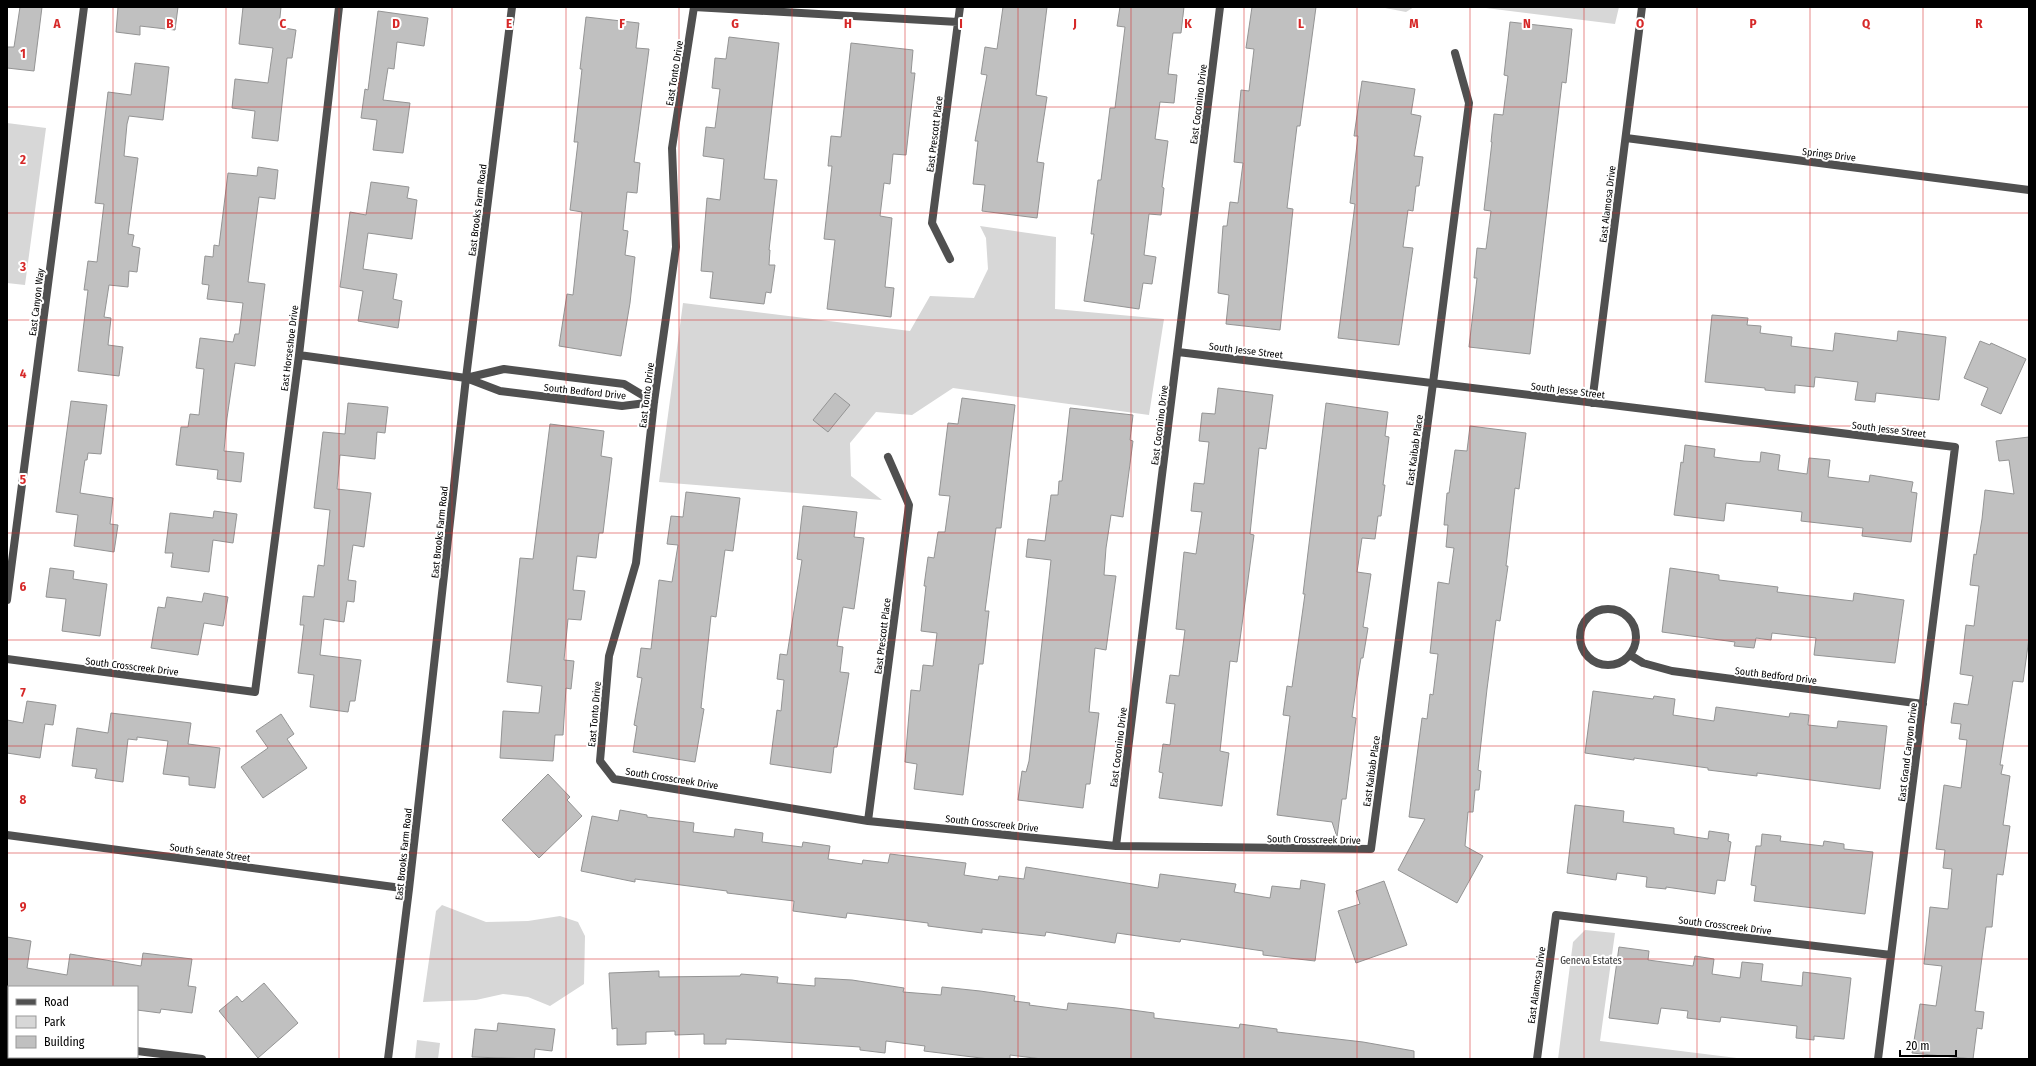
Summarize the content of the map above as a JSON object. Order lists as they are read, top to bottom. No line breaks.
{"streets":{"street":["East Tonto Drive","East Coconino Drive","East Prescott Place","Springs Drive","East Alamosa Drive","East Brooks Farm Road","East Canyon Way","East Horseshoe Drive","South Jesse Street","South Bedford Drive","East Kaibab Place","South Crosscreek Drive","East Grand Canyon Drive","South Senate Street"]},"crossings":[["East Tonto Drive","South Bedford Drive"],["East Tonto Drive","South Crosscreek Drive"],["East Coconino Drive","South Jesse Street"],["East Coconino Drive","South Crosscreek Drive"],["East Prescott Place","South Crosscreek Drive"],["Springs Drive","East Alamosa Drive"],["East Alamosa Drive","South Jesse Street"],["East Alamosa Drive","South Crosscreek Drive"],["East Brooks Farm Road","South Bedford Drive"],["East Brooks Farm Road","South Senate Street"],["East Horseshoe Drive","South Bedford Drive"],["East Horseshoe Drive","South Crosscreek Drive"],["South Jesse Street","East Kaibab Place"],["South Jesse Street","East Grand Canyon Drive"],["South Bedford Drive","East Grand Canyon Drive"],["East Kaibab Place","South Crosscreek Drive"],["South Crosscreek Drive","East Grand Canyon Drive"]],"parks":["Geneva Estates"],"legend":["Road","Park","Building"],"scale_bar":"20 m","grid":{"columns":["A","B","C","D","E","F","G","H","I","J","K","L","M","N","O","P","Q","R"],"rows":["1","2","3","4","5","6","7","8","9"]}}
